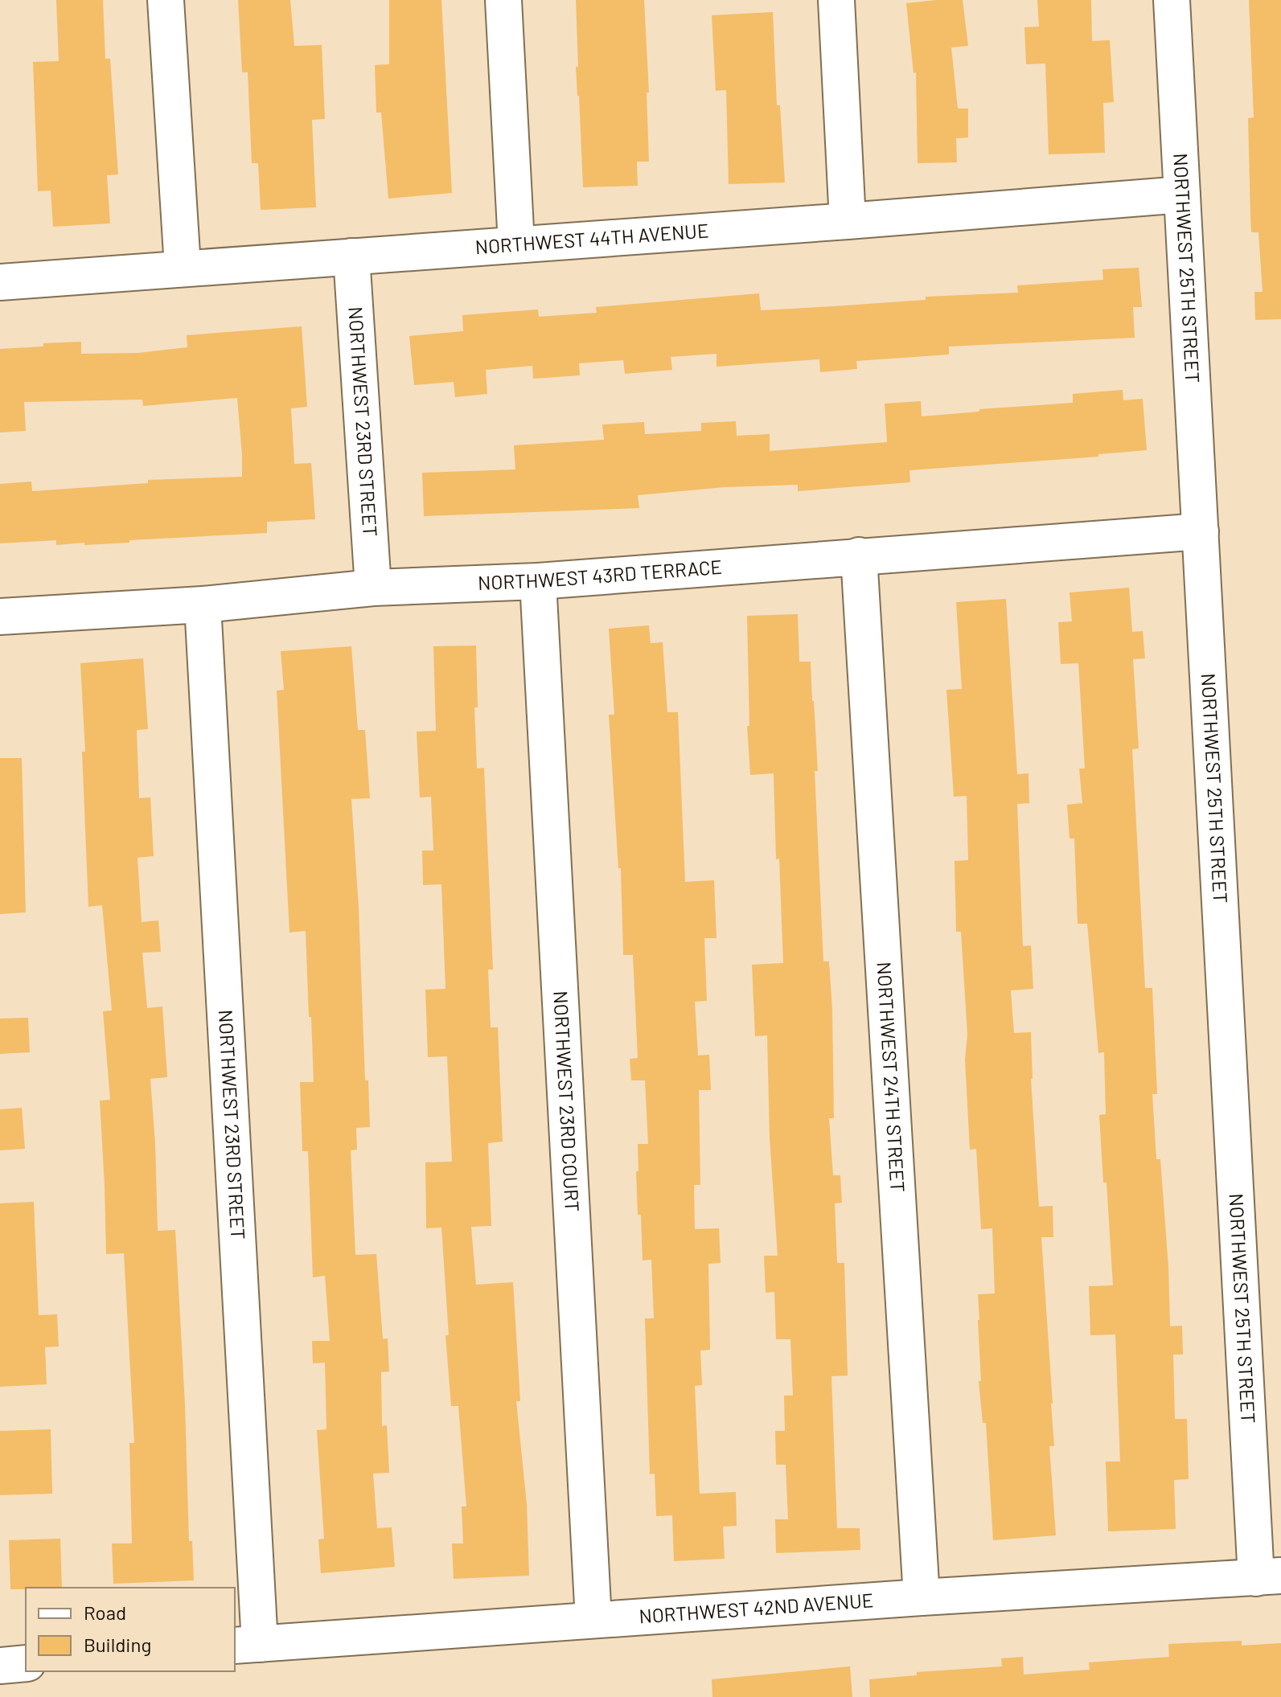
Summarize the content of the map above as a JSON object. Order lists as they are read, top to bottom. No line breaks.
{"streets":{"street":["NORTHWEST 44TH AVENUE","NORTHWEST 25TH STREET","NORTHWEST 23RD STREET","NORTHWEST 43RD TERRACE","NORTHWEST 24TH STREET","NORTHWEST 23RD COURT","NORTHWEST 42ND AVENUE"]},"crossings":[["NORTHWEST 44TH AVENUE","NORTHWEST 25TH STREET"],["NORTHWEST 44TH AVENUE","NORTHWEST 23RD STREET"],["NORTHWEST 25TH STREET","NORTHWEST 43RD TERRACE"],["NORTHWEST 25TH STREET","NORTHWEST 42ND AVENUE"],["NORTHWEST 23RD STREET","NORTHWEST 43RD TERRACE"],["NORTHWEST 23RD STREET","NORTHWEST 42ND AVENUE"],["NORTHWEST 43RD TERRACE","NORTHWEST 24TH STREET"],["NORTHWEST 43RD TERRACE","NORTHWEST 23RD COURT"],["NORTHWEST 24TH STREET","NORTHWEST 42ND AVENUE"],["NORTHWEST 23RD COURT","NORTHWEST 42ND AVENUE"]],"legend":["Road","Building"]}
